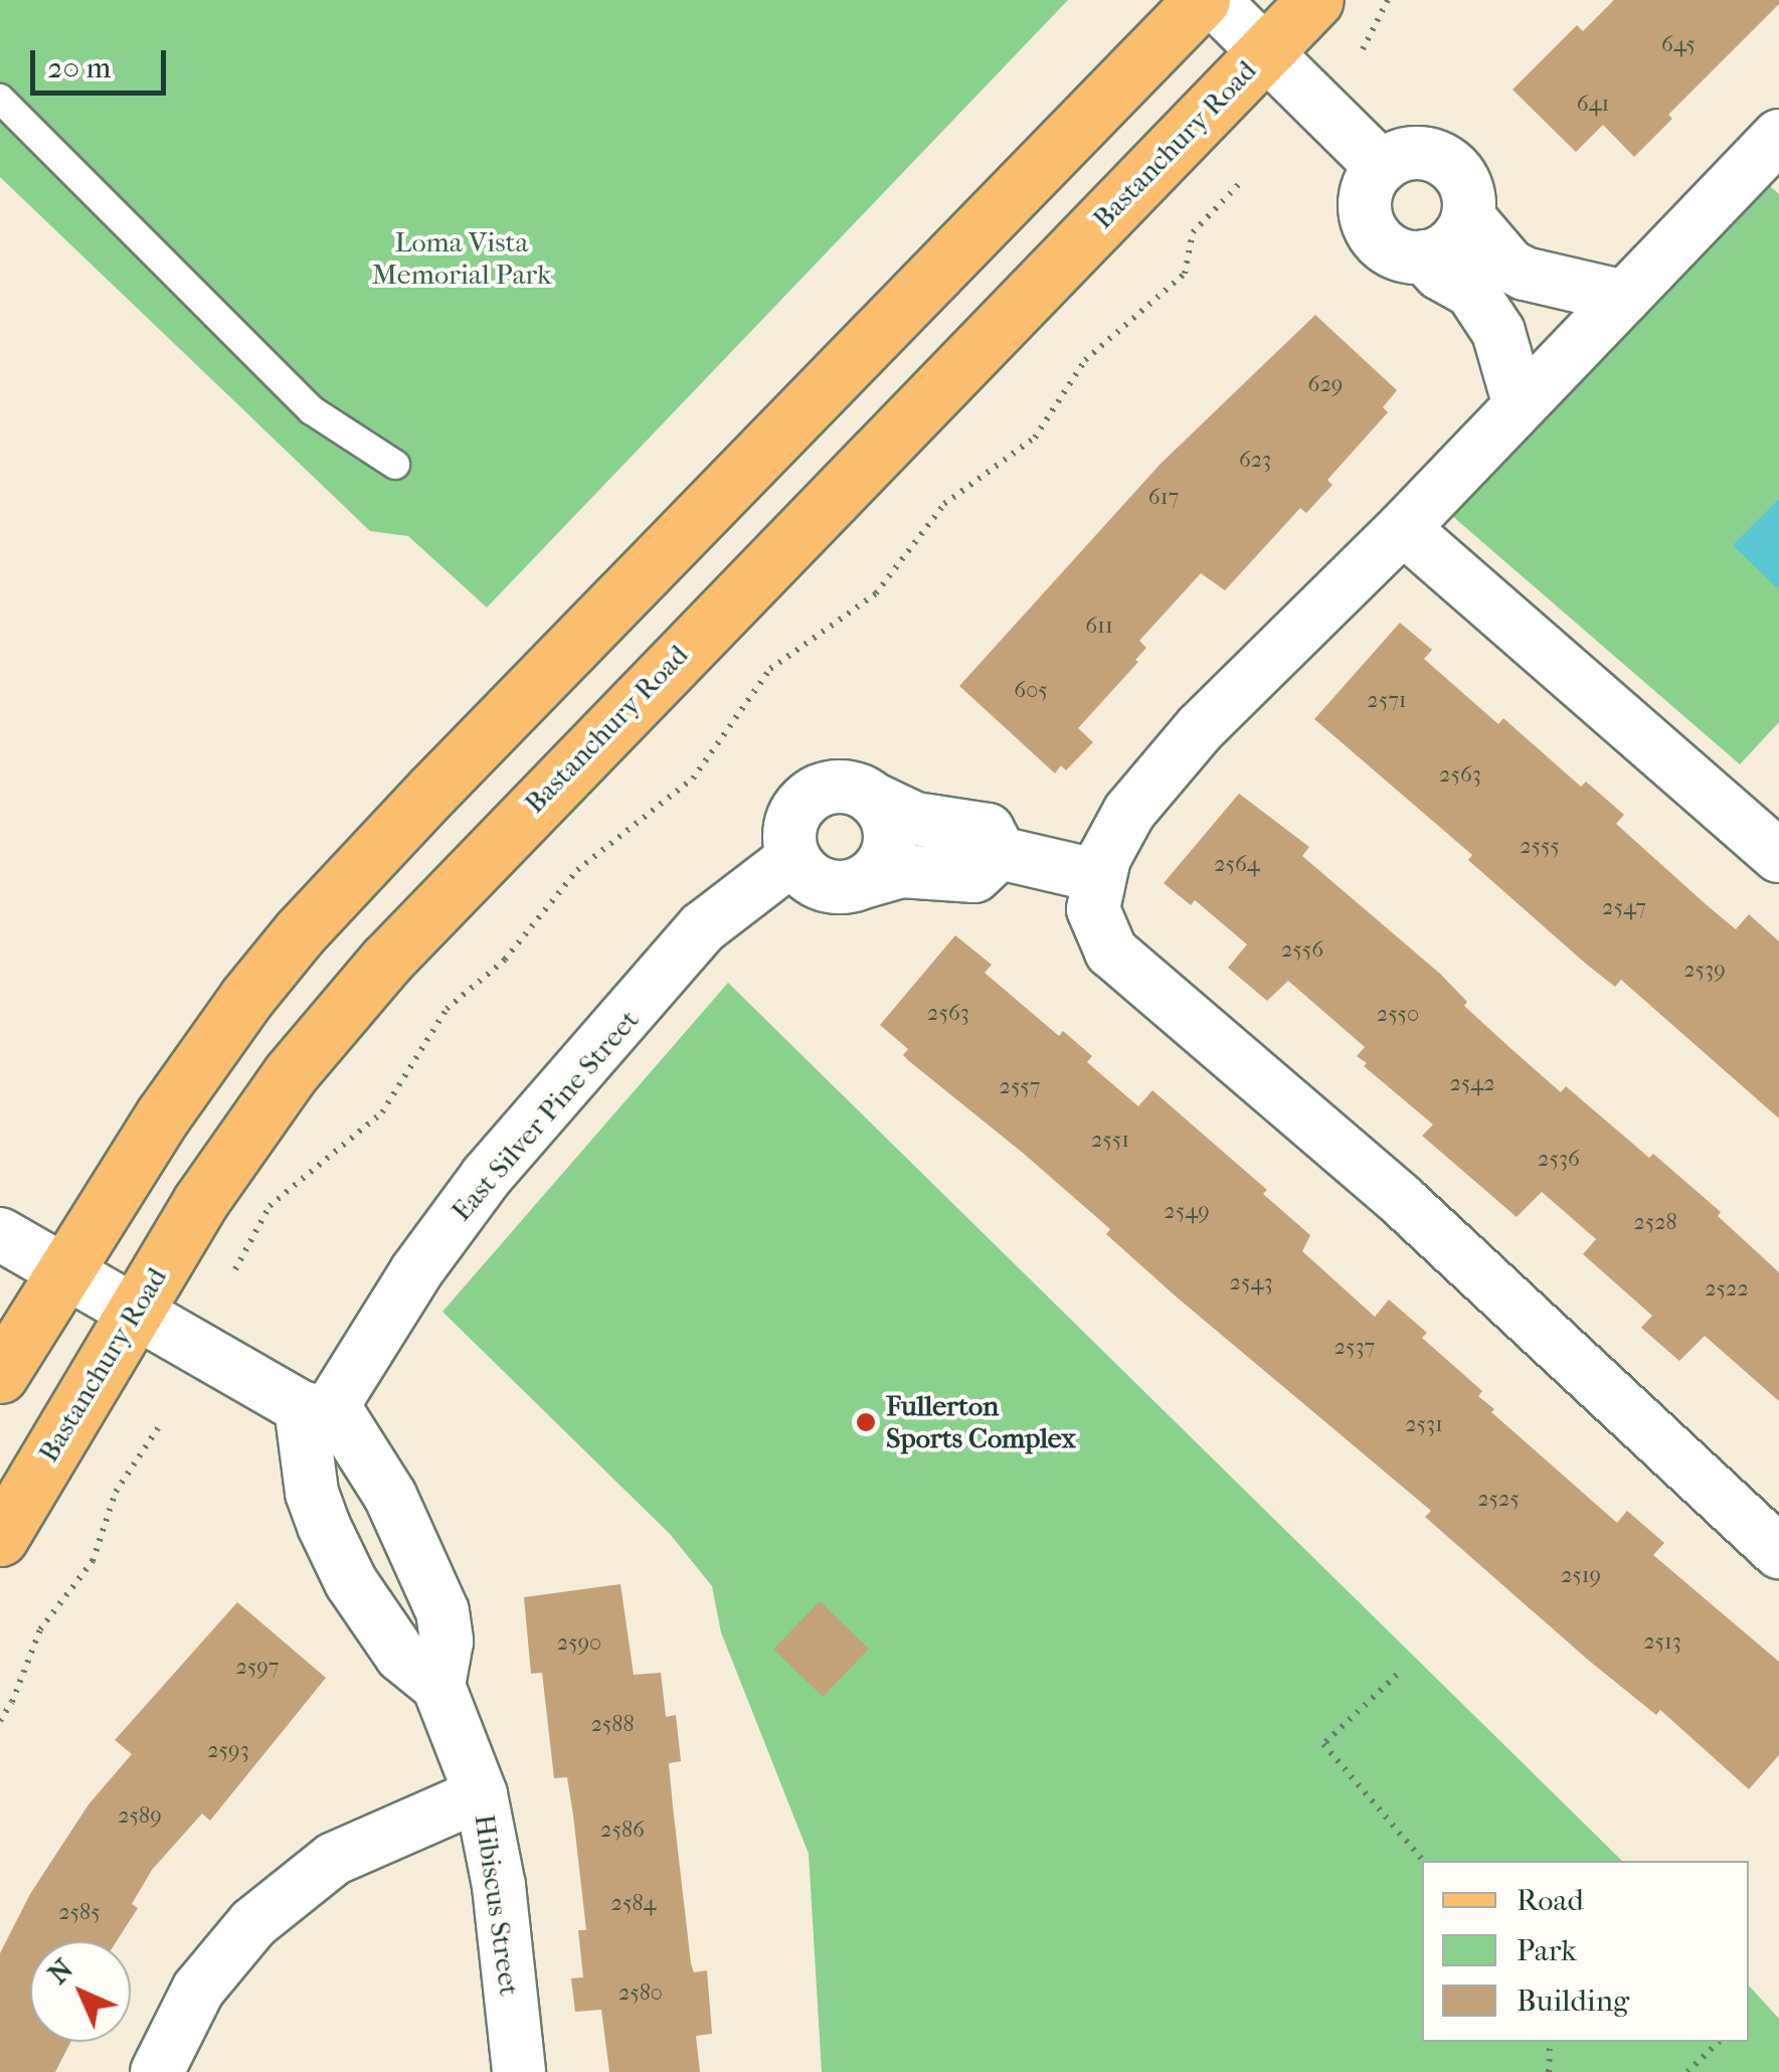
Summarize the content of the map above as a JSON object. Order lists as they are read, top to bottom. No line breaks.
{"streets":{"main road":["Bastanchury Road"],"street":["East Silver Pine Street","Hibiscus Street"]},"crossings":[["East Silver Pine Street","Hibiscus Street"]],"parks":["Loma Vista Memorial Park"],"places":["Fullerton Sports Complex"],"house_numbers":["645","641","629","623","617","611","605","2571","2563","2555","2564","2547","2556","2539","2563","2550","2542","2557","2551","2536","2549","2528","2543","2522","2537","2531","2525","2519","2513","2590","2597","2588","2593","2589","2586","2584","2585","2580"],"legend":["Road","Park","Building"],"scale_bar":"20 m","north":"top left"}
